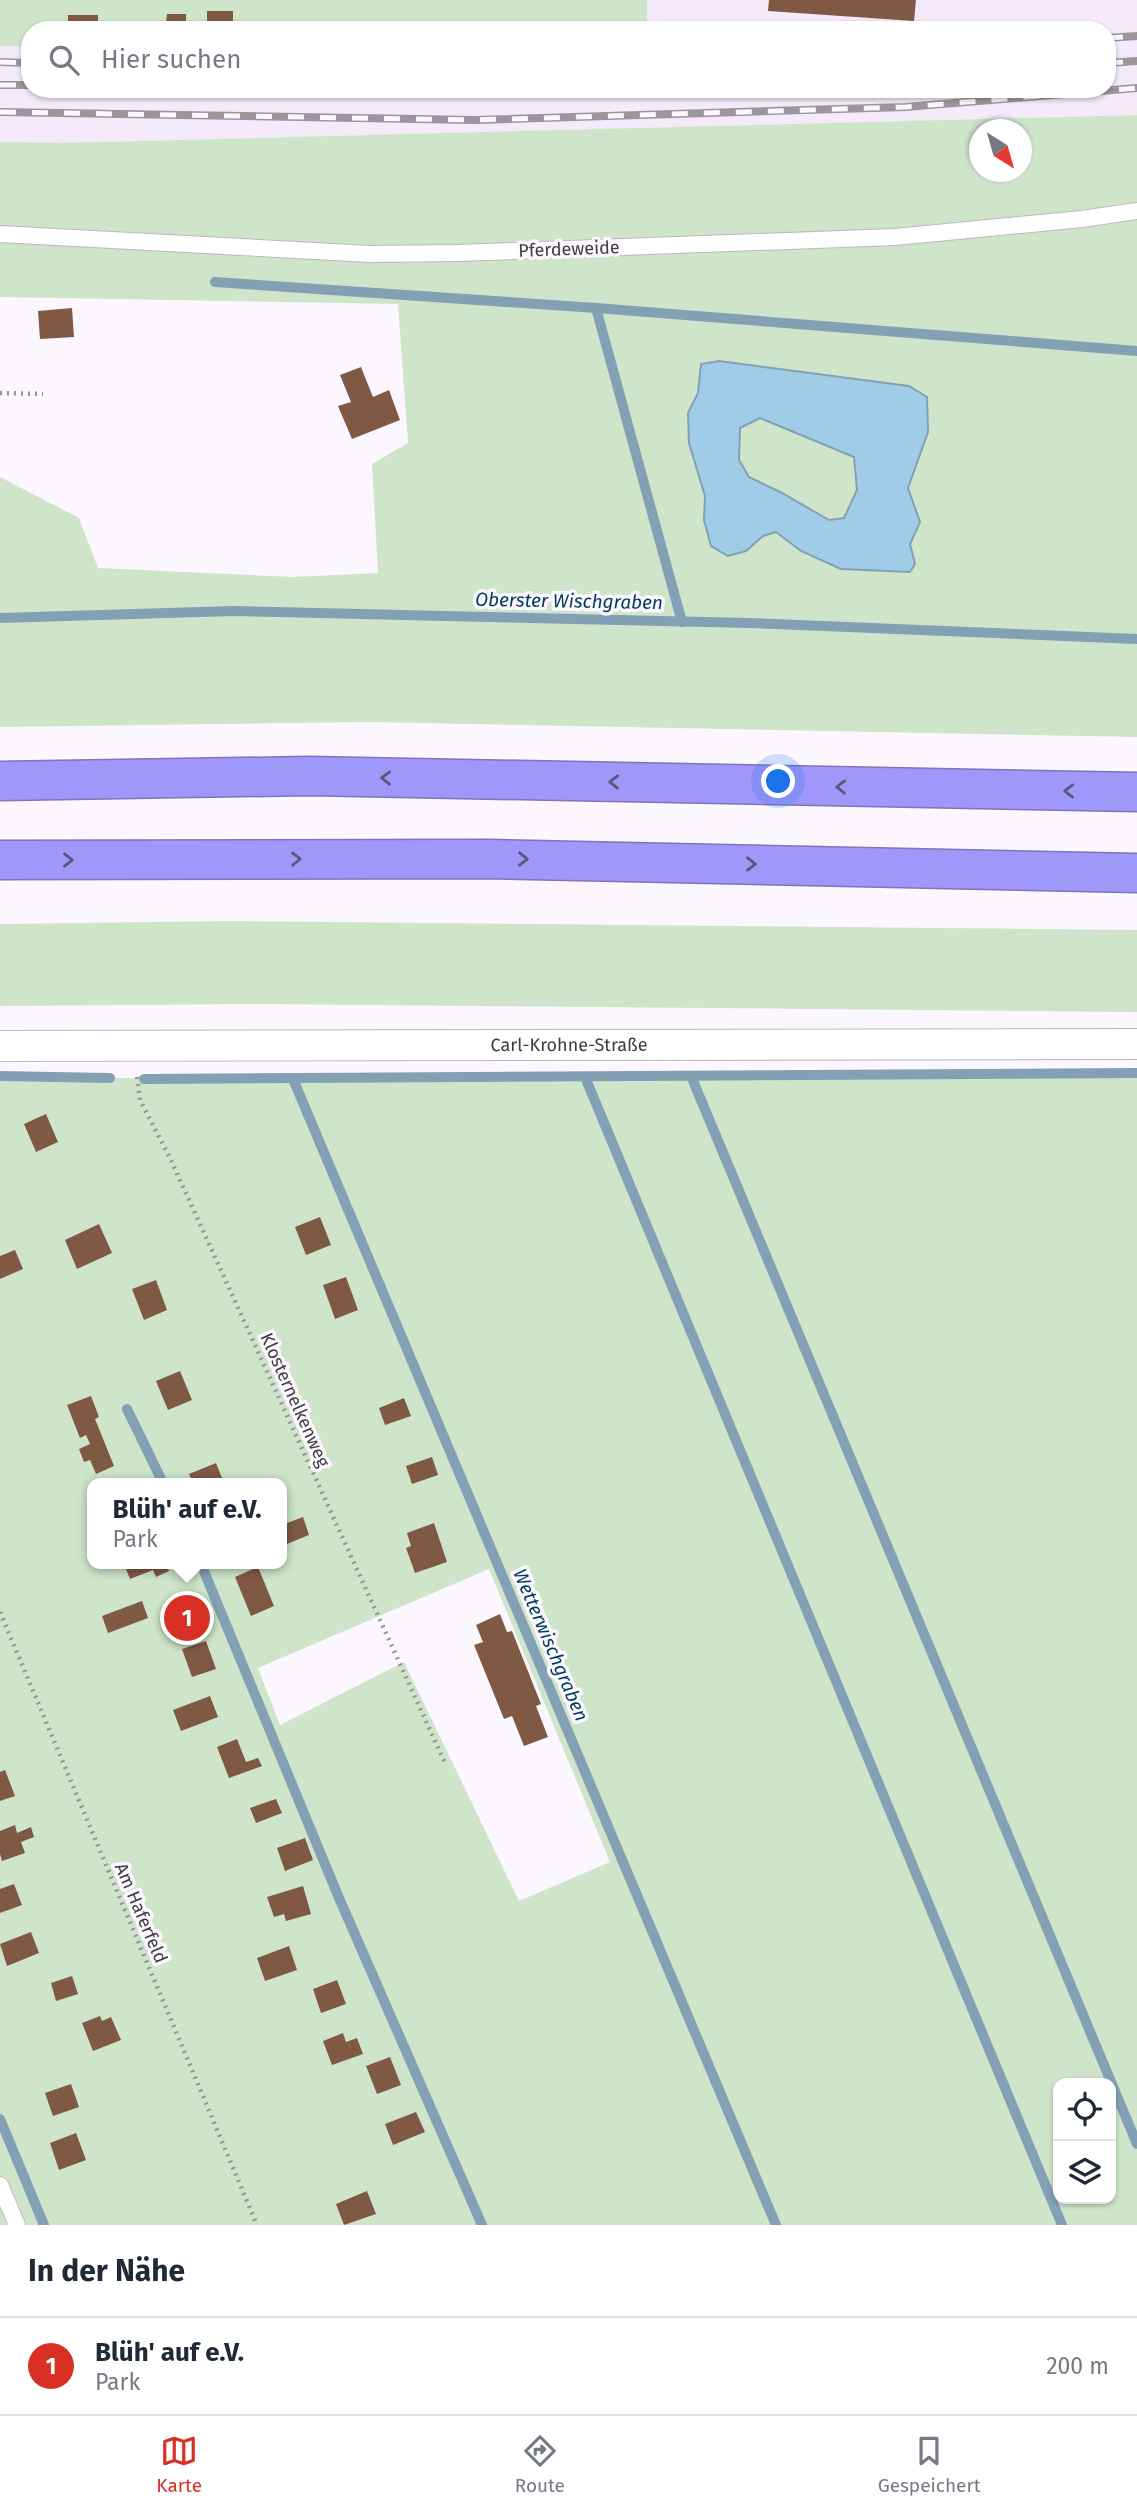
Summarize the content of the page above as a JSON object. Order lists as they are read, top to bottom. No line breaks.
{"streets":{"street":["Carl-Krohne-Straße"],"lane":["Pferdeweide"],"path":["Klosternelkenweg","Am Haferfeld"]},"crossings":[["Carl-Krohne-Straße","Klosternelkenweg"]],"water":["Oberster Wischgraben","Wetterwischgraben"],"north":"bottom right","page":{"search":"Hier suchen","popup":["Blüh' auf e.V.","Park"],"pins":"1","heading":"In der Nähe","list":[{"mark":"1","name":"Blüh' auf e.V.","note":"Park","value":"200 m"}],"nav":["Karte","Route","Gespeichert"]}}
